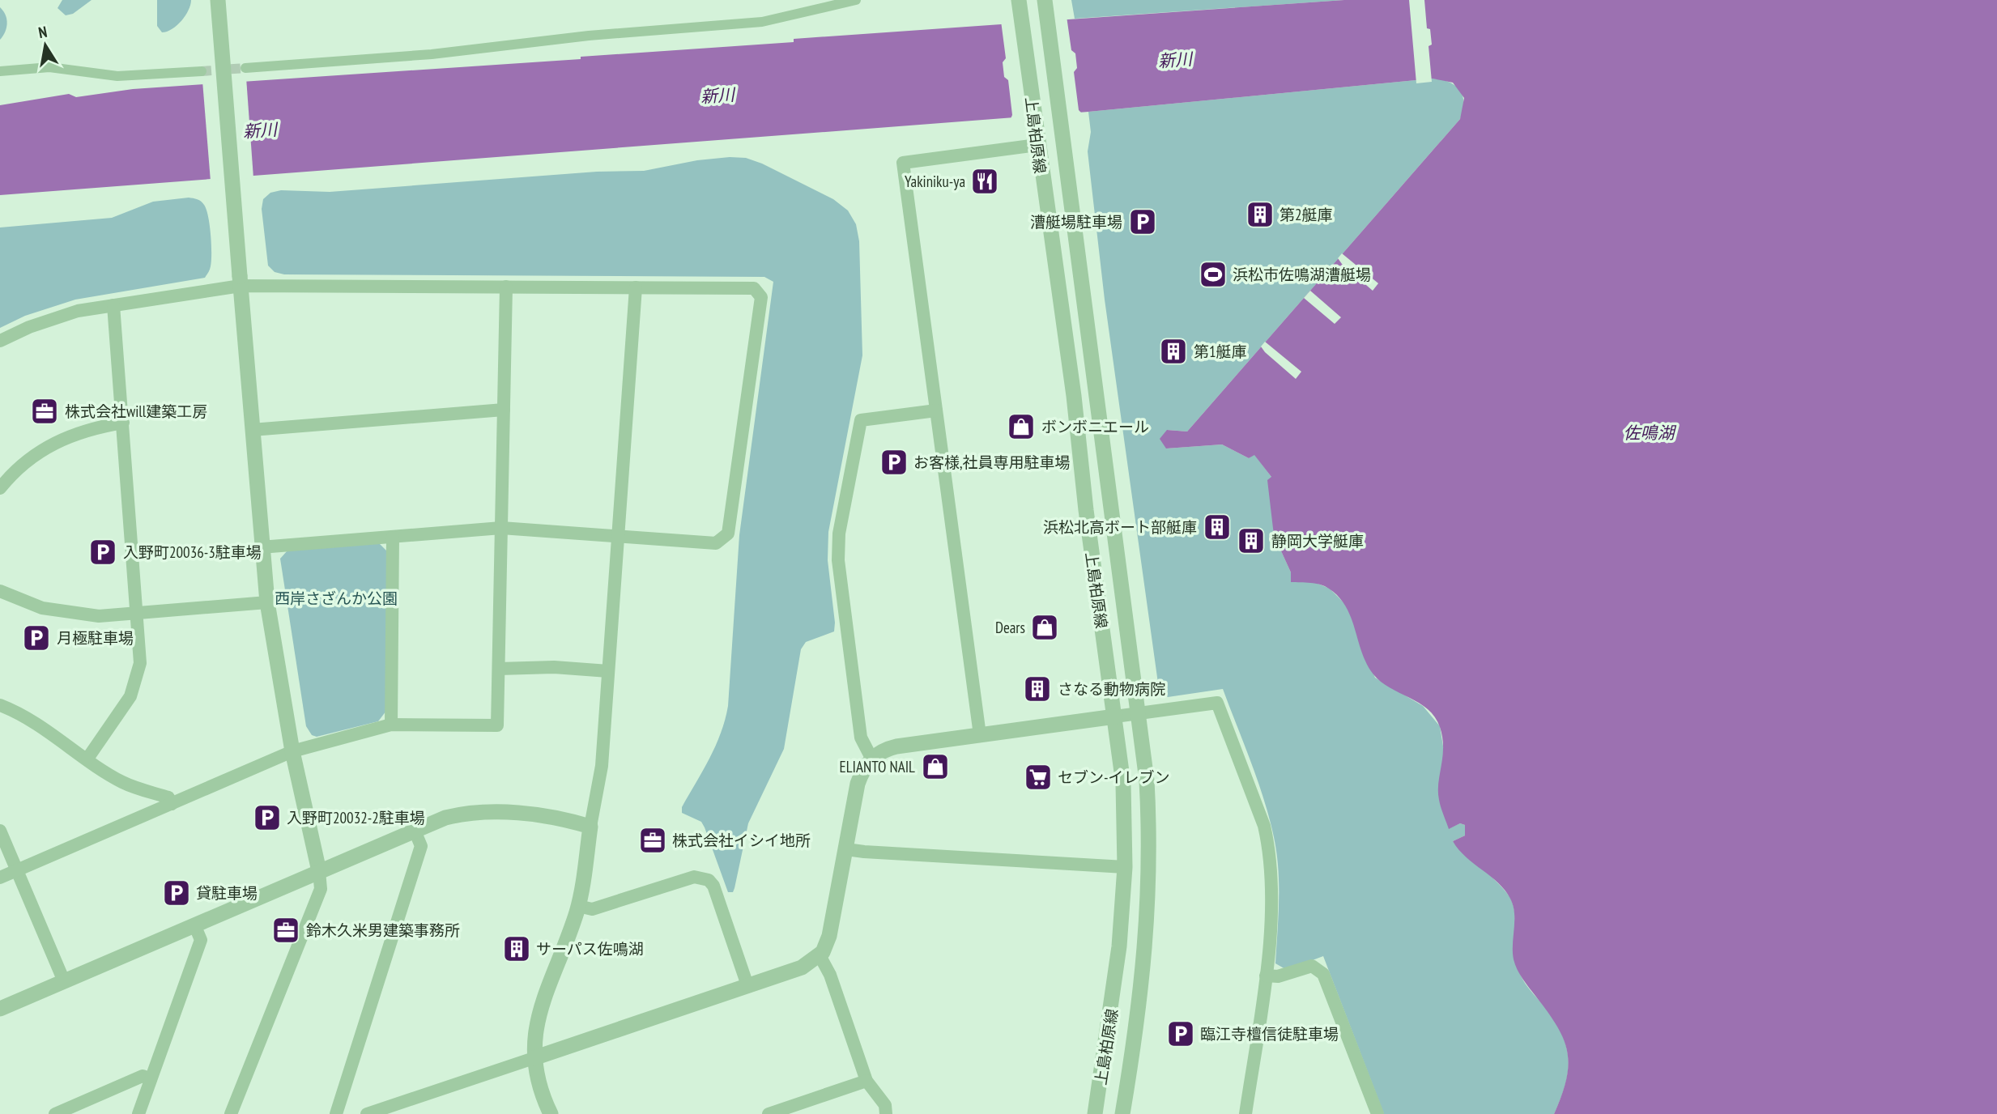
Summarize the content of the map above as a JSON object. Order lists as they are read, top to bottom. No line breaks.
{"streets":{"street":["上島柏原線"]},"water":["新川","佐鳴湖"],"parks":["西岸さざんか公園"],"places":{"restaurant":["Yakiniku-ya"],"building":["第2艇庫","第1艇庫","浜松北高ボート部艇庫","静岡大学艇庫","さなる動物病院","サーパス佐鳴湖"],"parking":["漕艇場駐車場","お客様,社員専用駐車場","入野町20036-3駐車場","月極駐車場","入野町20032-2駐車場","貸駐車場","臨江寺檀信徒駐車場"],"sports":["浜松市佐鳴湖漕艇場"],"office":["株式会社will建築工房","株式会社イシイ地所","鈴木久米男建築事務所"],"shop":["ボンボニエール","Dears","ELIANTO NAIL"],"supermarket":["セブン-イレブン"]},"north":"top"}
